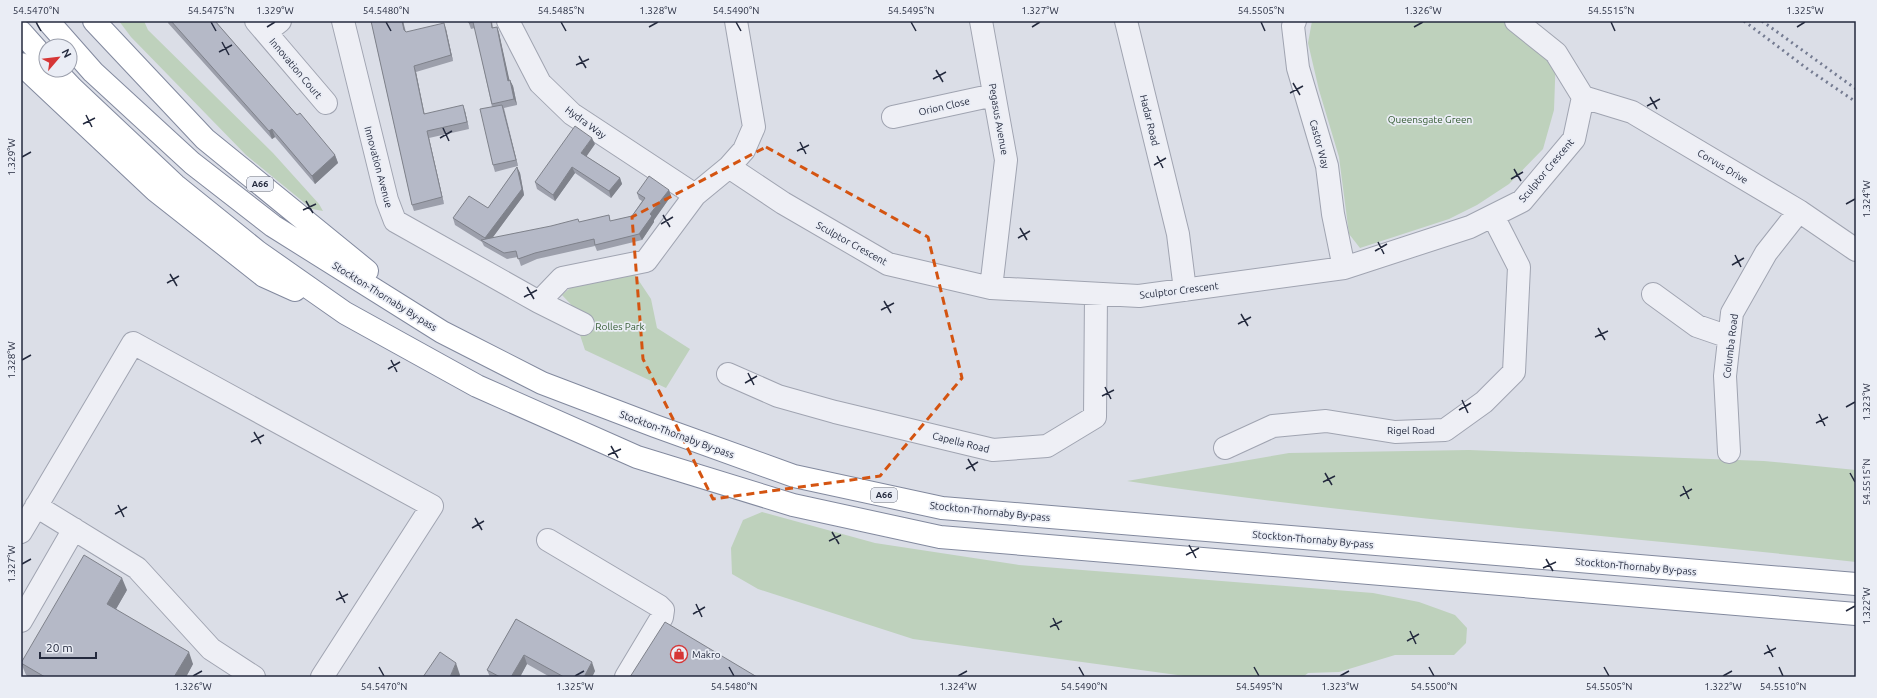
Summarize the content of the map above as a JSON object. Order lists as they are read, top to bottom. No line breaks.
{"streets":{"highway":["A66","Stockton-Thornaby By-pass"],"street":["Innovation Court","Orion Close","Pegasus Avenue","Hadar Road","Hydra Way","Castor Way","Corvus Drive","Innovation Avenue","Sculptor Crescent","Columba Road","Rigel Road","Capella Road"]},"crossings":[["Orion Close","Pegasus Avenue"],["Pegasus Avenue","Sculptor Crescent"],["Hadar Road","Sculptor Crescent"],["Castor Way","Sculptor Crescent"],["Corvus Drive","Sculptor Crescent"],["Corvus Drive","Columba Road"],["Sculptor Crescent","Rigel Road"],["Sculptor Crescent","Capella Road"],["A66","Stockton-Thornaby By-pass"]],"parks":["Queensgate Green","Rolles Park"],"places":{"shop":["Makro"]},"scale_bar":"20 m","north":"top right","coordinates":["54.5470°N","54.5475°N","1.329°W","54.5480°N","54.5485°N","1.328°W","54.5490°N","54.5495°N","1.327°W","54.5505°N","1.326°W","54.5515°N","1.325°W","1.324°W","1.323°W","1.322°W","54.5500°N","54.5510°N"]}
